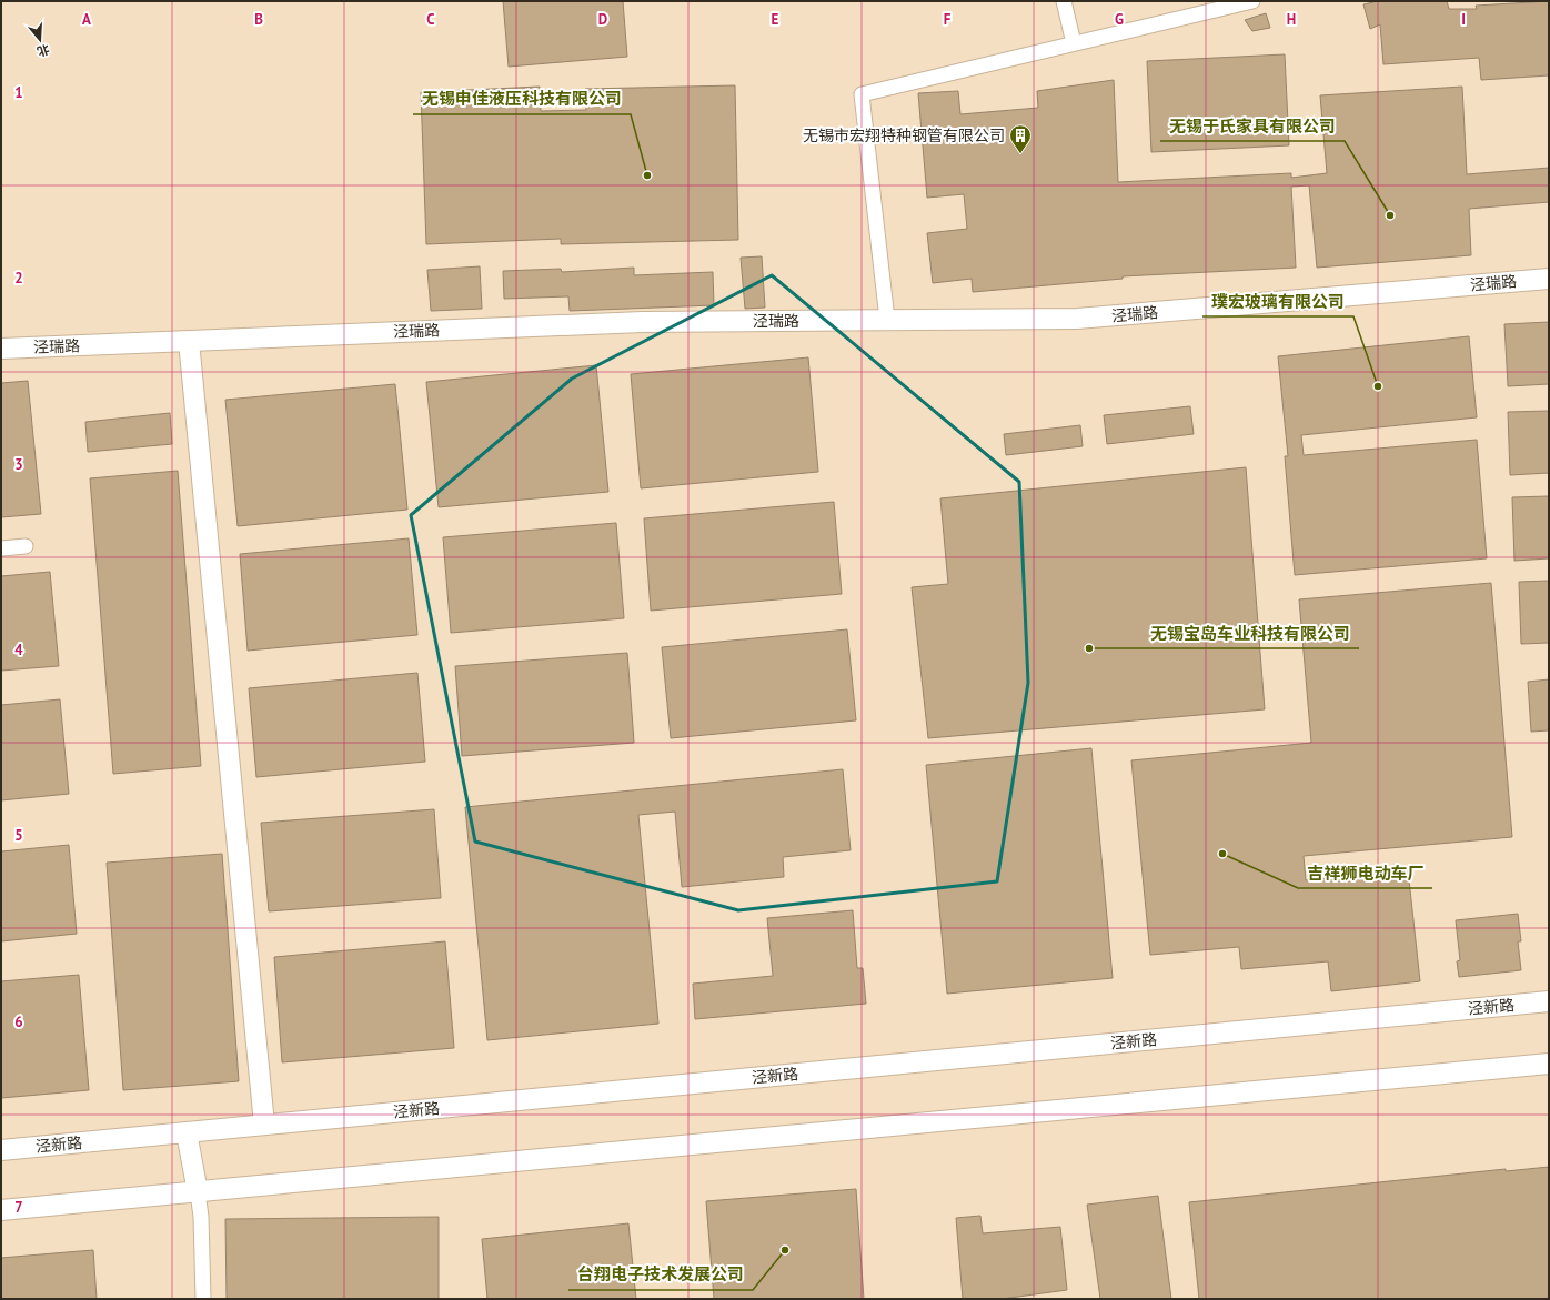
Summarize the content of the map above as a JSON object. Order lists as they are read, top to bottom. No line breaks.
{"streets":{"street":["泾瑞路","泾新路"]},"places":{"building":["无锡市宏翔特种钢管有限公司"],"other":["无锡申佳液压科技有限公司","无锡于氏家具有限公司","璞宏玻璃有限公司","无锡宝岛车业科技有限公司","吉祥狮电动车厂","台翔电子技术发展公司"]},"north":"bottom","grid":{"columns":["A","B","C","D","E","F","G","H","I"],"rows":["1","2","3","4","5","6","7"]}}
